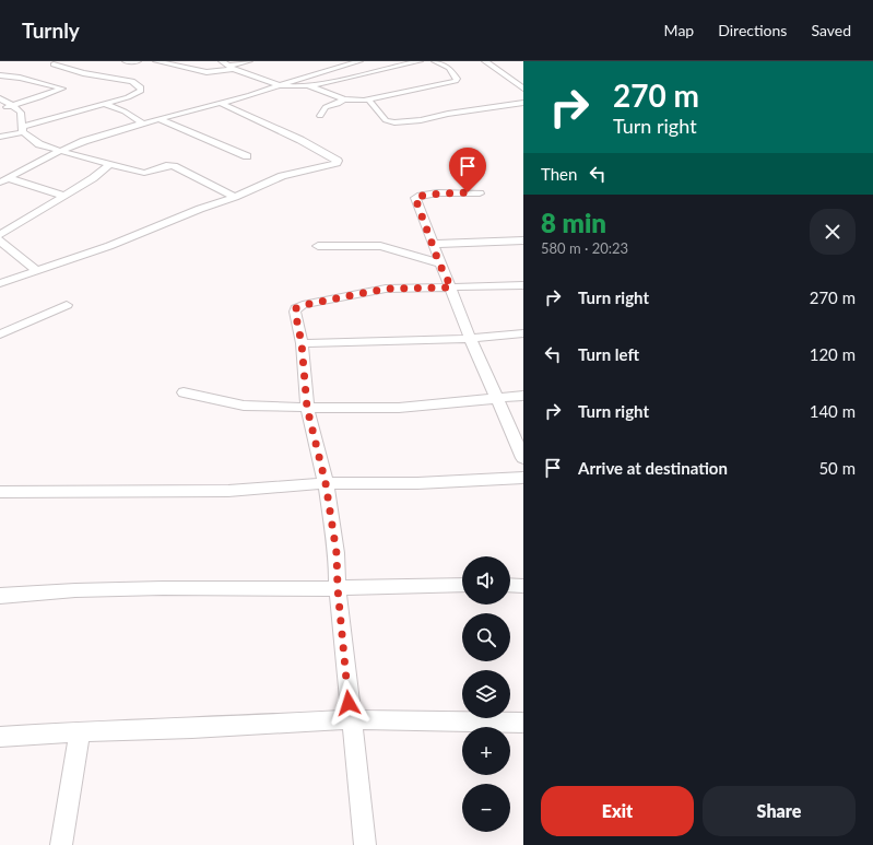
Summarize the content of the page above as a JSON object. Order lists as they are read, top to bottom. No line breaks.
{"page":{"header":"Turnly","nav":["Map","Directions","Saved"],"turn":["270 m","Turn right"],"then":"Then","heading":["8 min","580 m · 20:23"],"list":[{"name":"Turn right","value":"270 m"},{"name":"Turn left","value":"120 m"},{"name":"Turn right","value":"140 m"},{"name":"Arrive at destination","value":"50 m"}],"map_buttons":["+","−"],"buttons":["Exit","Share"]}}
